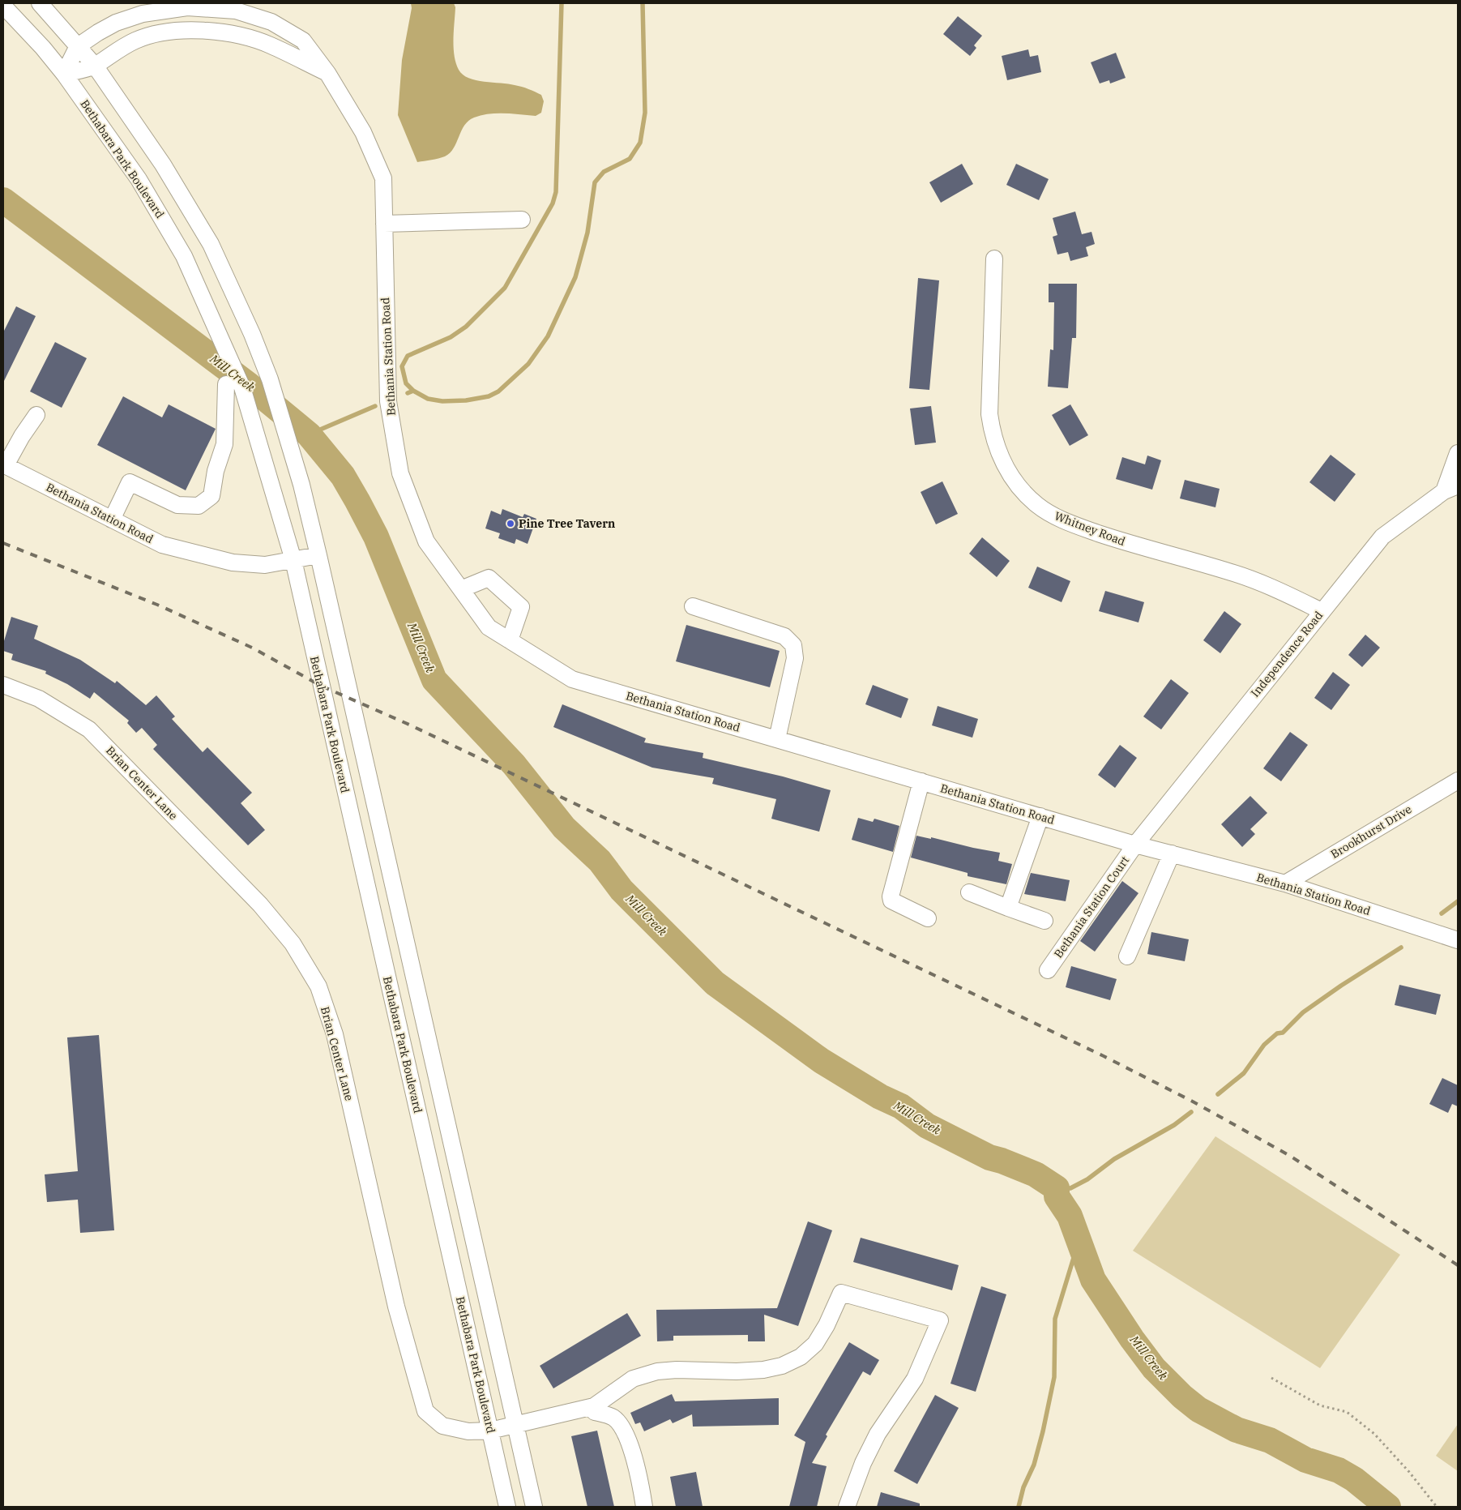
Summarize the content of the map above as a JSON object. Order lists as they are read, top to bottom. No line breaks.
{"streets":{"street":["Bethabara Park Boulevard","Bethania Station Road","Whitney Road","Independence Road","Brian Center Lane","Brookhurst Drive","Bethania Station Court"]},"crossings":[["Bethabara Park Boulevard","Bethania Station Road"],["Bethabara Park Boulevard","Brian Center Lane"],["Bethania Station Road","Independence Road"],["Bethania Station Road","Brookhurst Drive"],["Bethania Station Road","Bethania Station Court"],["Whitney Road","Independence Road"],["Independence Road","Bethania Station Court"]],"water":["Mill Creek"],"places":["Pine Tree Tavern"]}
